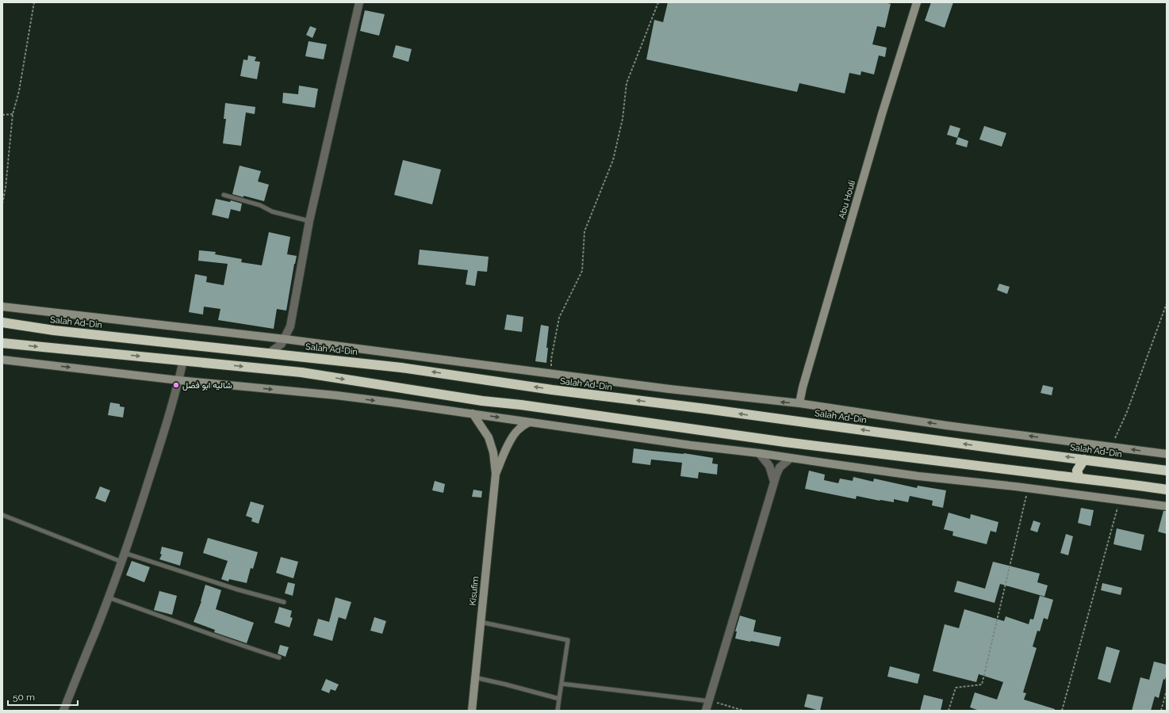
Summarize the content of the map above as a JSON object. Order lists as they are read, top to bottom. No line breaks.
{"streets":{"highway":["Salah Ad-Din"],"main road":["Abu Houli","Kisufim"]},"places":["شاليه ابو فضل"],"scale_bar":"50 m"}
